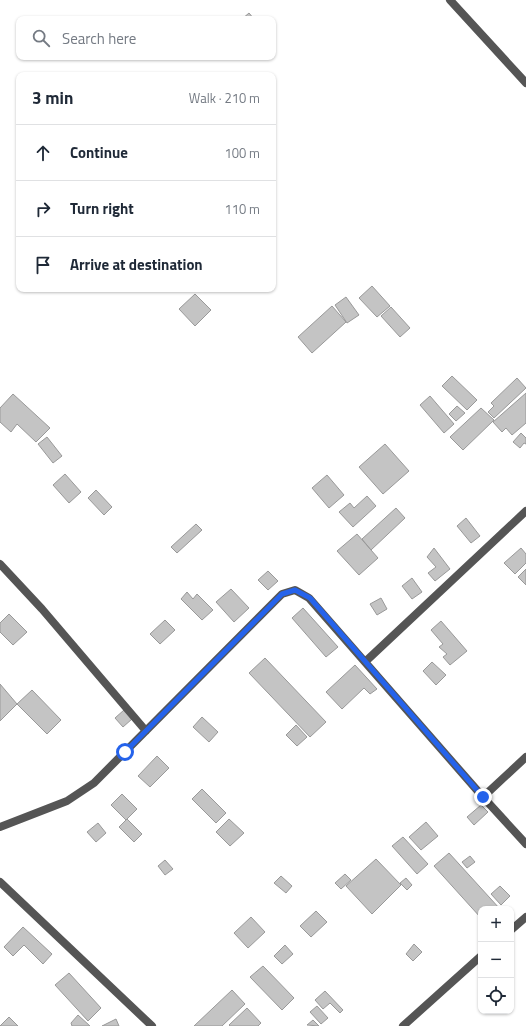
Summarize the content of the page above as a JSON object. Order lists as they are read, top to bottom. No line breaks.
{"page":{"search":"Search here","heading":["3 min","Walk · 210 m"],"list":[["Continue","100 m"],["Turn right","110 m"],"Arrive at destination"],"map_buttons":["+","−"]}}
